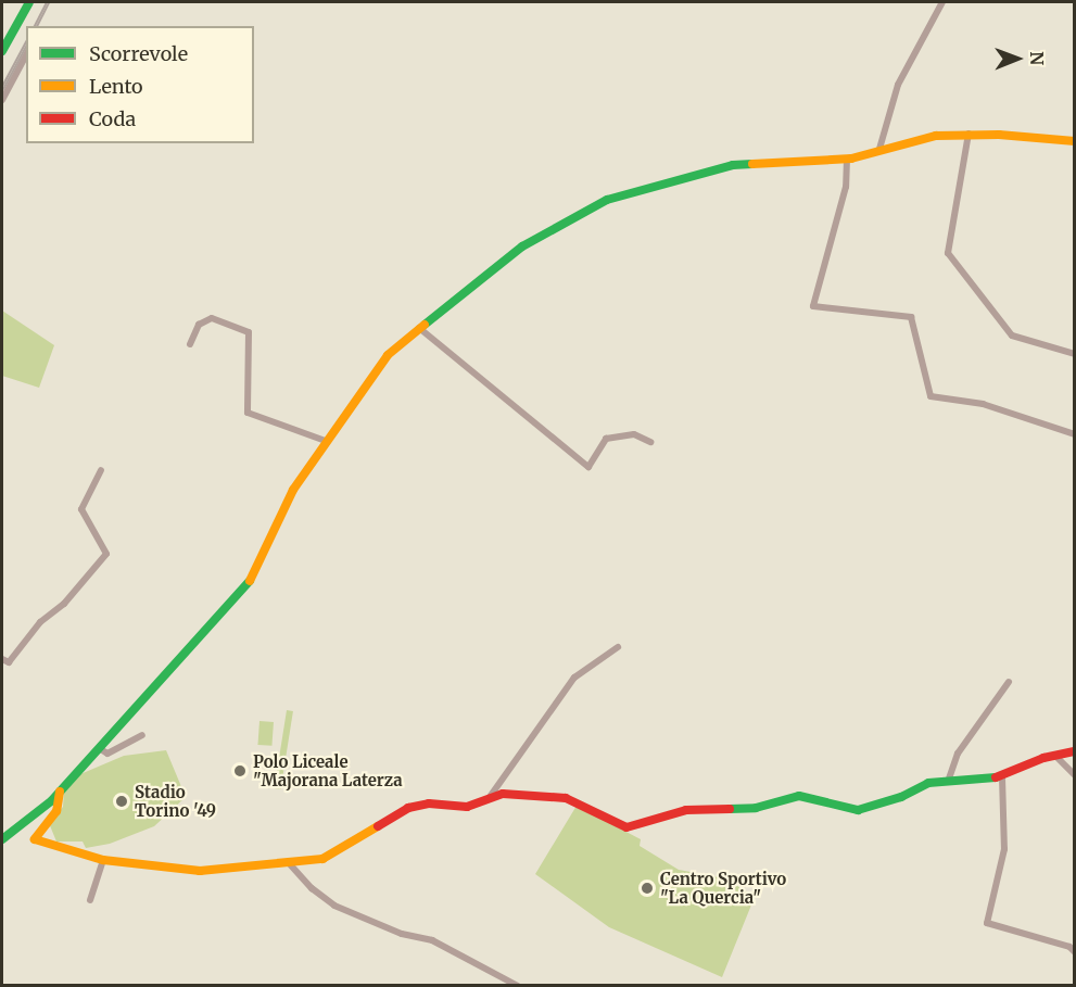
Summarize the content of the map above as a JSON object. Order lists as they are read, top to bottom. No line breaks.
{"places":["Polo Liceale \"Majorana Laterza","Stadio Torino '49","Centro Sportivo \"La Quercia\""],"legend":["Scorrevole","Lento","Coda"],"north":"right"}
